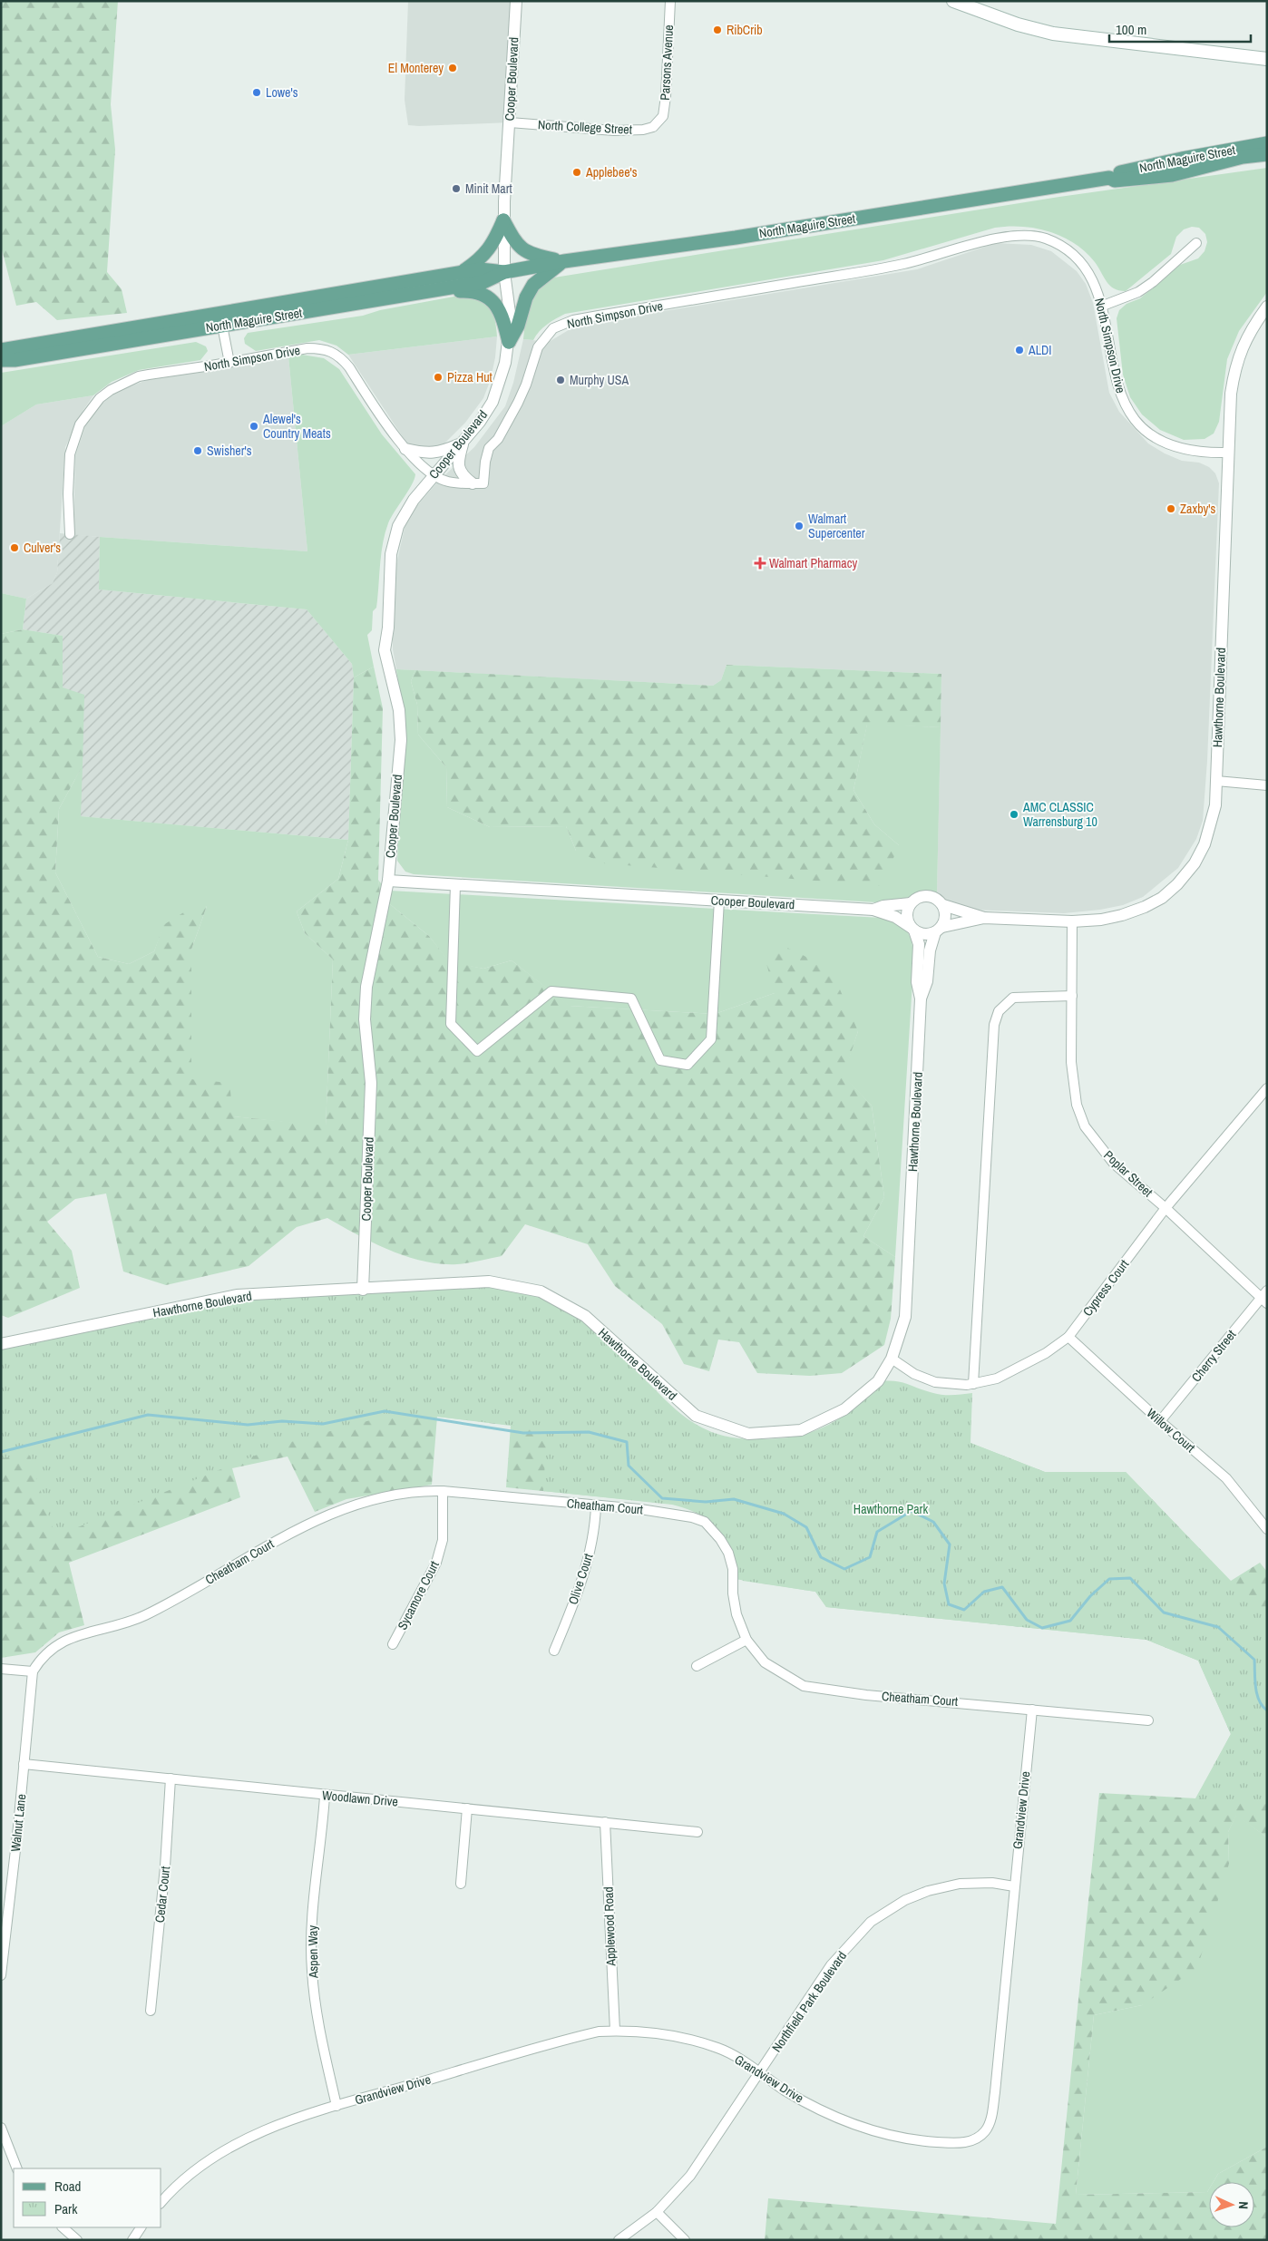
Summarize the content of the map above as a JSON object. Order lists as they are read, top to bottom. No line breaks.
{"streets":{"main road":["North Maguire Street"],"street":["Parsons Avenue","Cooper Boulevard","North College Street","North Simpson Drive","Hawthorne Boulevard","Poplar Street","Cypress Court","Cherry Street","Willow Court","Cheatham Court","Olive Court","Sycamore Court","Woodlawn Drive","Grandview Drive","Walnut Lane","Cedar Court","Applewood Road","Aspen Way","Northfield Park Boulevard"]},"crossings":[["Parsons Avenue","North College Street"],["Cooper Boulevard","North College Street"],["Cooper Boulevard","North Maguire Street"],["Cooper Boulevard","North Simpson Drive"],["Cooper Boulevard","Hawthorne Boulevard"],["North Simpson Drive","Hawthorne Boulevard"],["Hawthorne Boulevard","Poplar Street"],["Hawthorne Boulevard","Cypress Court"],["Poplar Street","Cypress Court"],["Poplar Street","Cherry Street"],["Cypress Court","Willow Court"],["Cherry Street","Willow Court"],["Cheatham Court","Olive Court"],["Cheatham Court","Sycamore Court"],["Cheatham Court","Grandview Drive"],["Cheatham Court","Walnut Lane"],["Woodlawn Drive","Walnut Lane"],["Woodlawn Drive","Cedar Court"],["Woodlawn Drive","Applewood Road"],["Woodlawn Drive","Aspen Way"],["Grandview Drive","Applewood Road"],["Grandview Drive","Aspen Way"],["Grandview Drive","Northfield Park Boulevard"]],"parks":["Hawthorne Park"],"places":{"other":["RibCrib","El Monterey","Lowe's","Applebee's","Minit Mart","ALDI","Pizza Hut","Murphy USA","Alewel's Country Meats","Swisher's","Zaxby's","Walmart Supercenter","Culver's","AMC CLASSIC Warrensburg 10"],"health":["Walmart Pharmacy"]},"legend":["Road","Park"],"scale_bar":"100 m","north":"right"}
